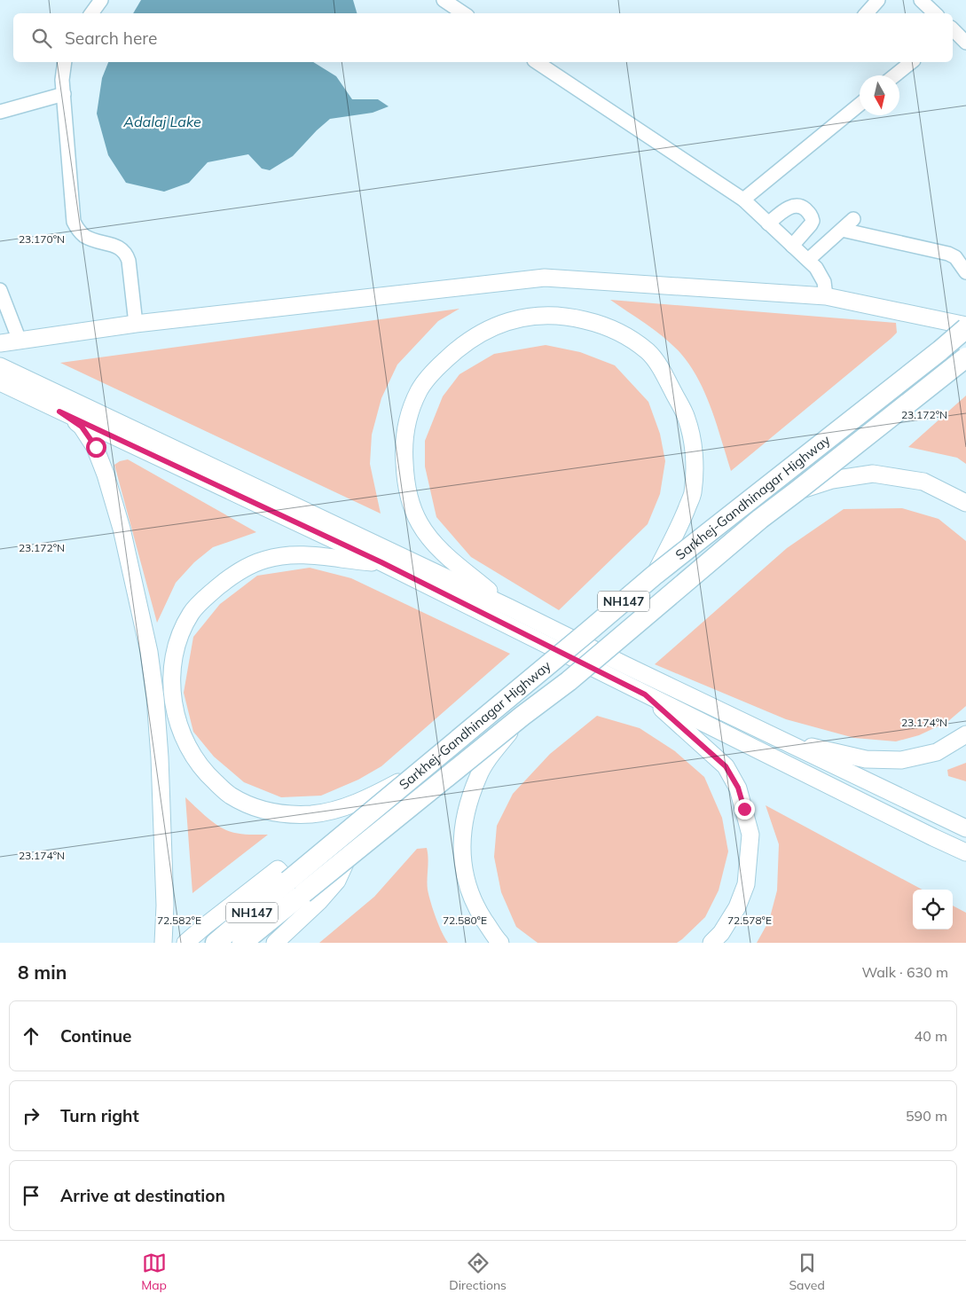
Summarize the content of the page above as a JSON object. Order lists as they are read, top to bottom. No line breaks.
{"streets":{"highway":["Sarkhej-Gandhinagar Highway","NH147"]},"water":["Adalaj Lake"],"north":"bottom","page":{"search":"Search here","heading":["8 min","Walk · 630 m"],"list":[["Continue","40 m"],["Turn right","590 m"],"Arrive at destination"],"nav":["Map","Directions","Saved"]},"coordinates":["23.170°N","23.172°N","23.174°N","72.582°E","72.580°E","72.578°E"]}
